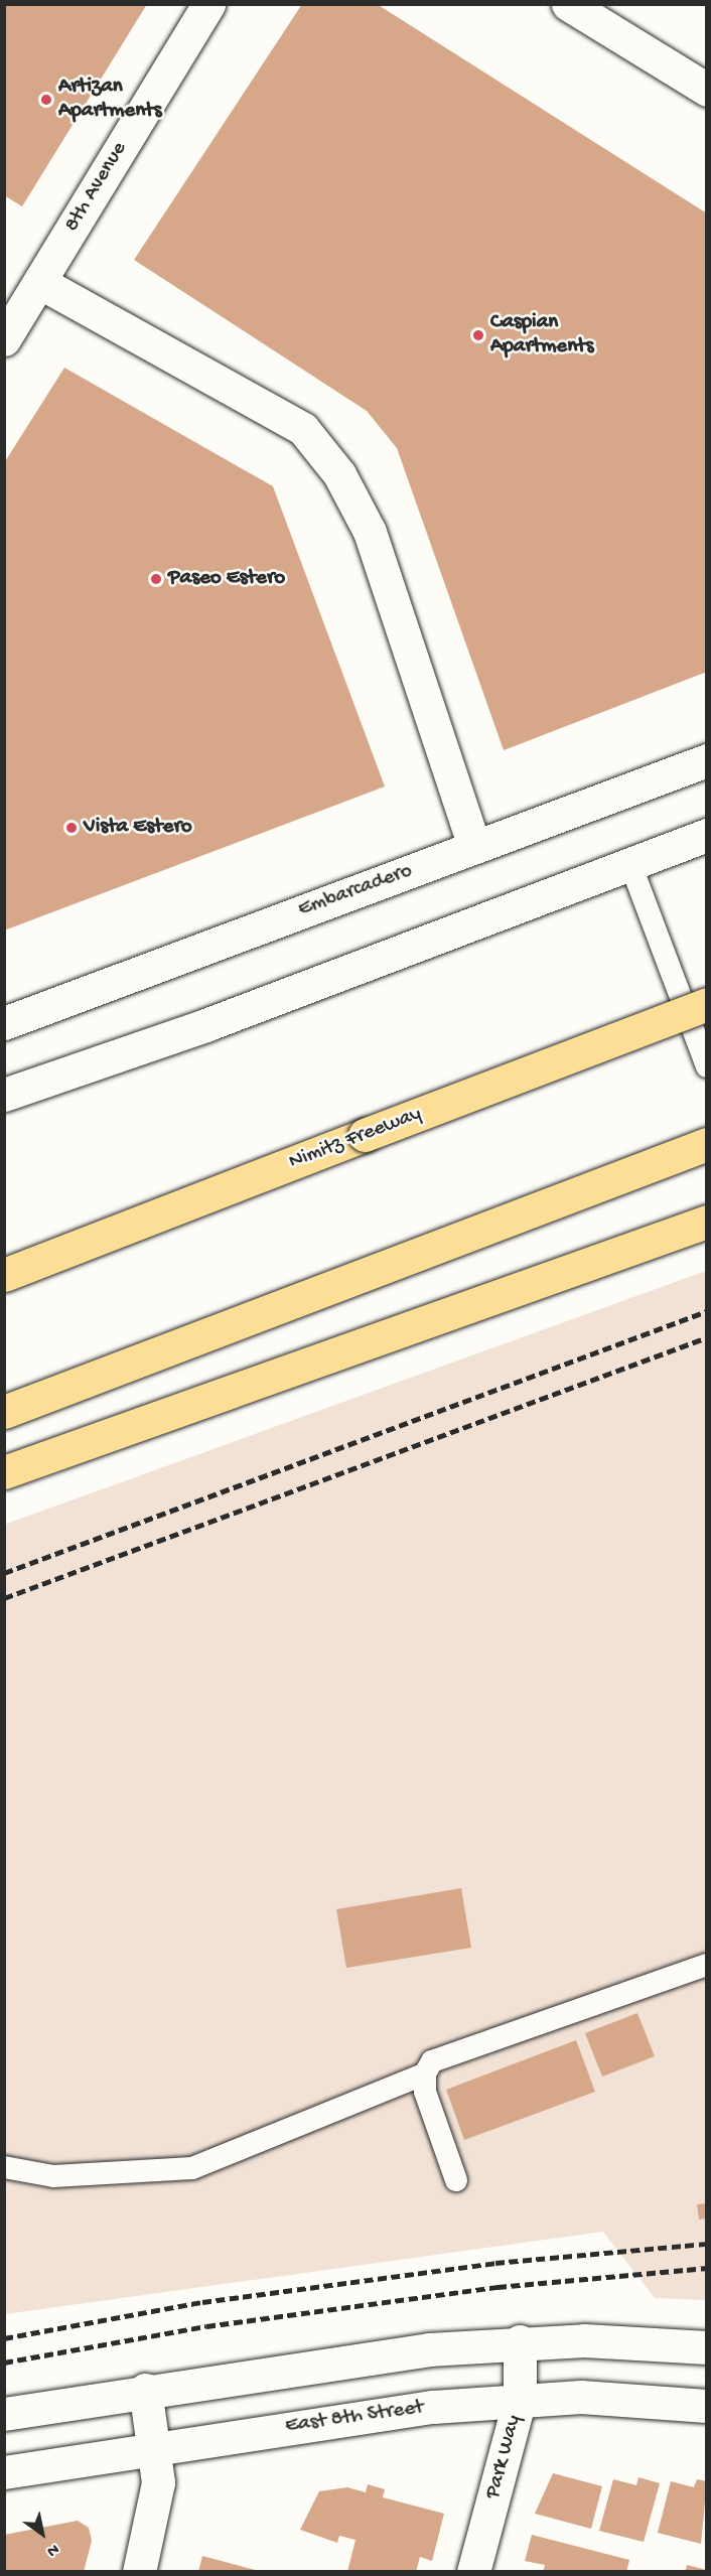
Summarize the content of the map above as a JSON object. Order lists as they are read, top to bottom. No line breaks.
{"streets":{"highway":["Nimitz Freeway"],"main road":["8th Avenue","Embarcadero","East 8th Street","Park Way"]},"crossings":[["East 8th Street","Park Way"]],"places":["Artizan Apartments","Caspian Apartments","Paseo Estero","Vista Estero"],"north":"bottom right"}
